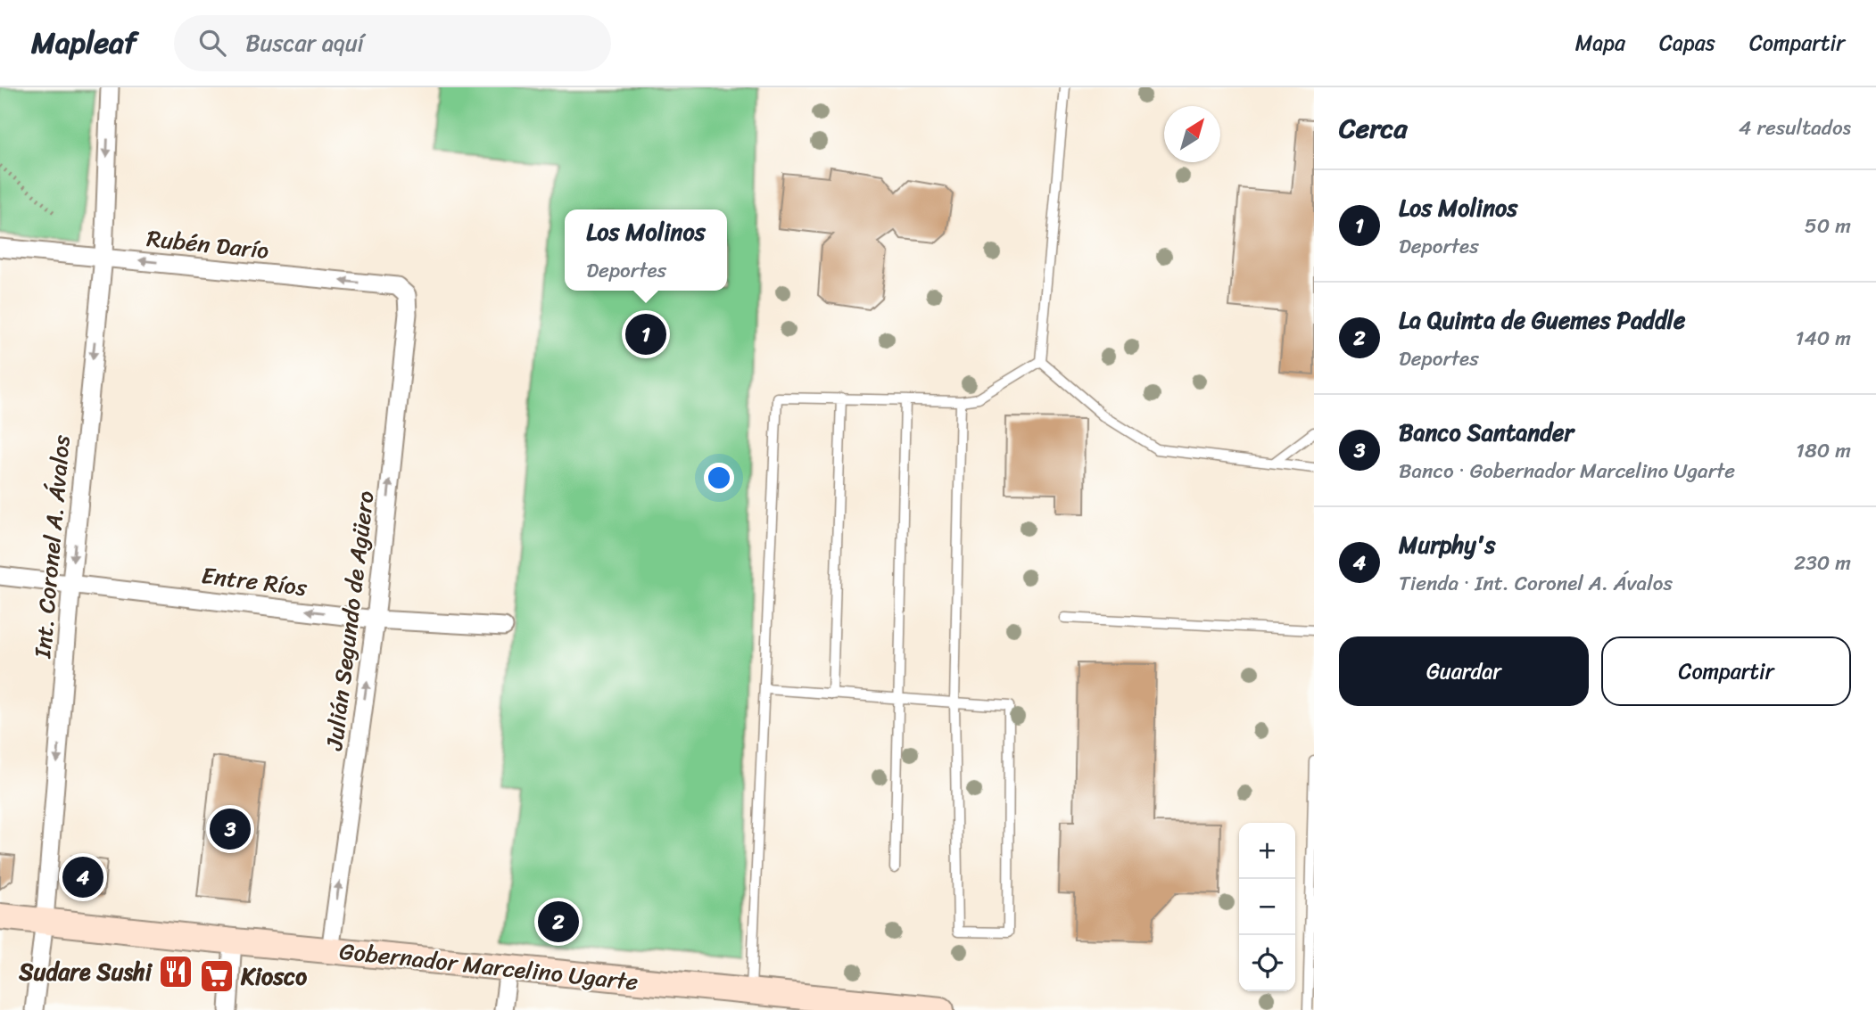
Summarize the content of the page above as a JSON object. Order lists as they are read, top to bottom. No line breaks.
{"streets":{"street":["Rubén Darío","Int. Coronel A. Ávalos","Entre Ríos","Julián Segundo de Agüero","Gobernador Marcelino Ugarte"]},"crossings":[["Rubén Darío","Int. Coronel A. Ávalos"],["Rubén Darío","Julián Segundo de Agüero"],["Int. Coronel A. Ávalos","Entre Ríos"],["Int. Coronel A. Ávalos","Gobernador Marcelino Ugarte"],["Entre Ríos","Julián Segundo de Agüero"],["Julián Segundo de Agüero","Gobernador Marcelino Ugarte"]],"one_way":["Rubén Darío","Int. Coronel A. Ávalos","Entre Ríos","Julián Segundo de Agüero"],"places":{"restaurant":["Sudare Sushi"],"supermarket":["Kiosco"]},"north":"top right","page":{"header":"Mapleaf","search":"Buscar aquí","nav":["Mapa","Capas","Compartir"],"heading":["Cerca","4 resultados"],"list":[{"mark":"1","name":"Los Molinos","note":"Deportes","value":"50 m"},{"mark":"2","name":"La Quinta de Guemes Paddle","note":"Deportes","value":"140 m"},{"mark":"3","name":"Banco Santander","note":"Banco · Gobernador Marcelino Ugarte","value":"180 m"},{"mark":"4","name":"Murphy's","note":"Tienda · Int. Coronel A. Ávalos","value":"230 m"}],"popup":["Los Molinos","Deportes"],"pins":["1","3","4","2"],"buttons":["Guardar","Compartir"],"map_buttons":["+","−"]}}
